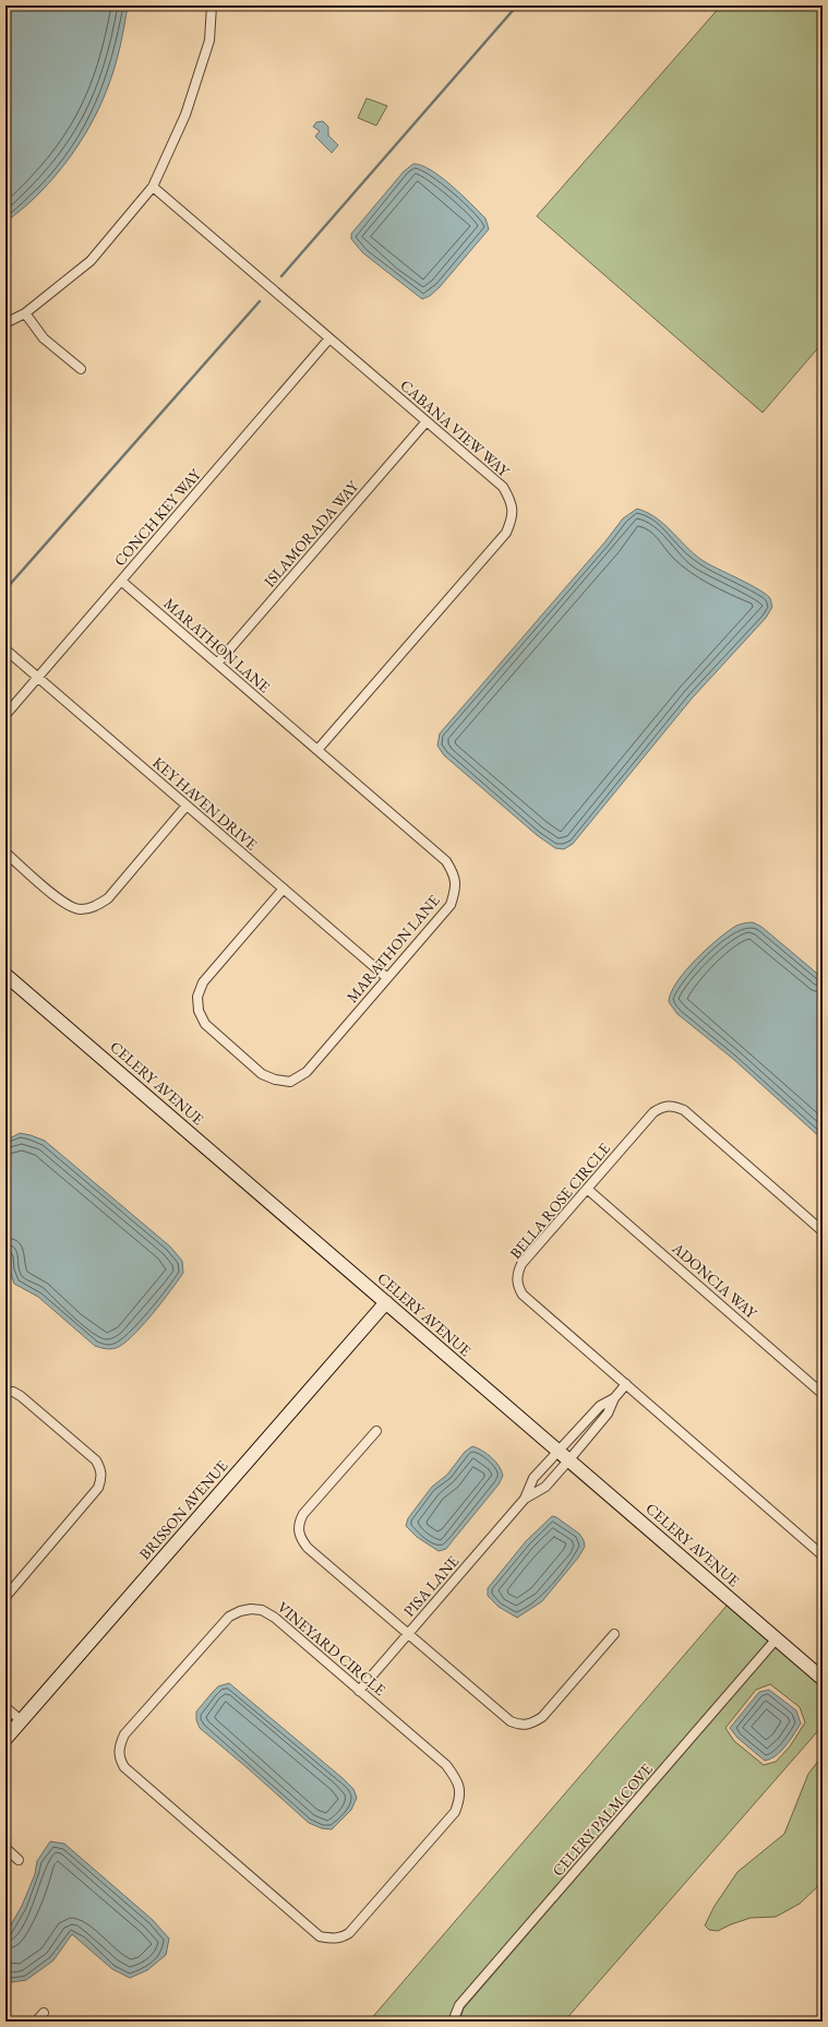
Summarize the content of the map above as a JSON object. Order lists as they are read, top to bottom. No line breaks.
{"streets":{"main road":["CELERY AVENUE","BRISSON AVENUE"],"street":["CABANA VIEW WAY","CONCH KEY WAY","ISLAMORADA WAY","MARATHON LANE","KEY HAVEN DRIVE","BELLA ROSE CIRCLE","ADONCIA WAY","PISA LANE","VINEYARD CIRCLE","CELERY PALM COVE"]},"crossings":[["CABANA VIEW WAY","CONCH KEY WAY"],["CABANA VIEW WAY","ISLAMORADA WAY"],["CABANA VIEW WAY","MARATHON LANE"],["CONCH KEY WAY","MARATHON LANE"],["CONCH KEY WAY","KEY HAVEN DRIVE"],["ISLAMORADA WAY","MARATHON LANE"],["MARATHON LANE","KEY HAVEN DRIVE"],["CELERY AVENUE","BRISSON AVENUE"],["CELERY AVENUE","PISA LANE"],["CELERY AVENUE","CELERY PALM COVE"],["BELLA ROSE CIRCLE","ADONCIA WAY"],["PISA LANE","VINEYARD CIRCLE"]]}
